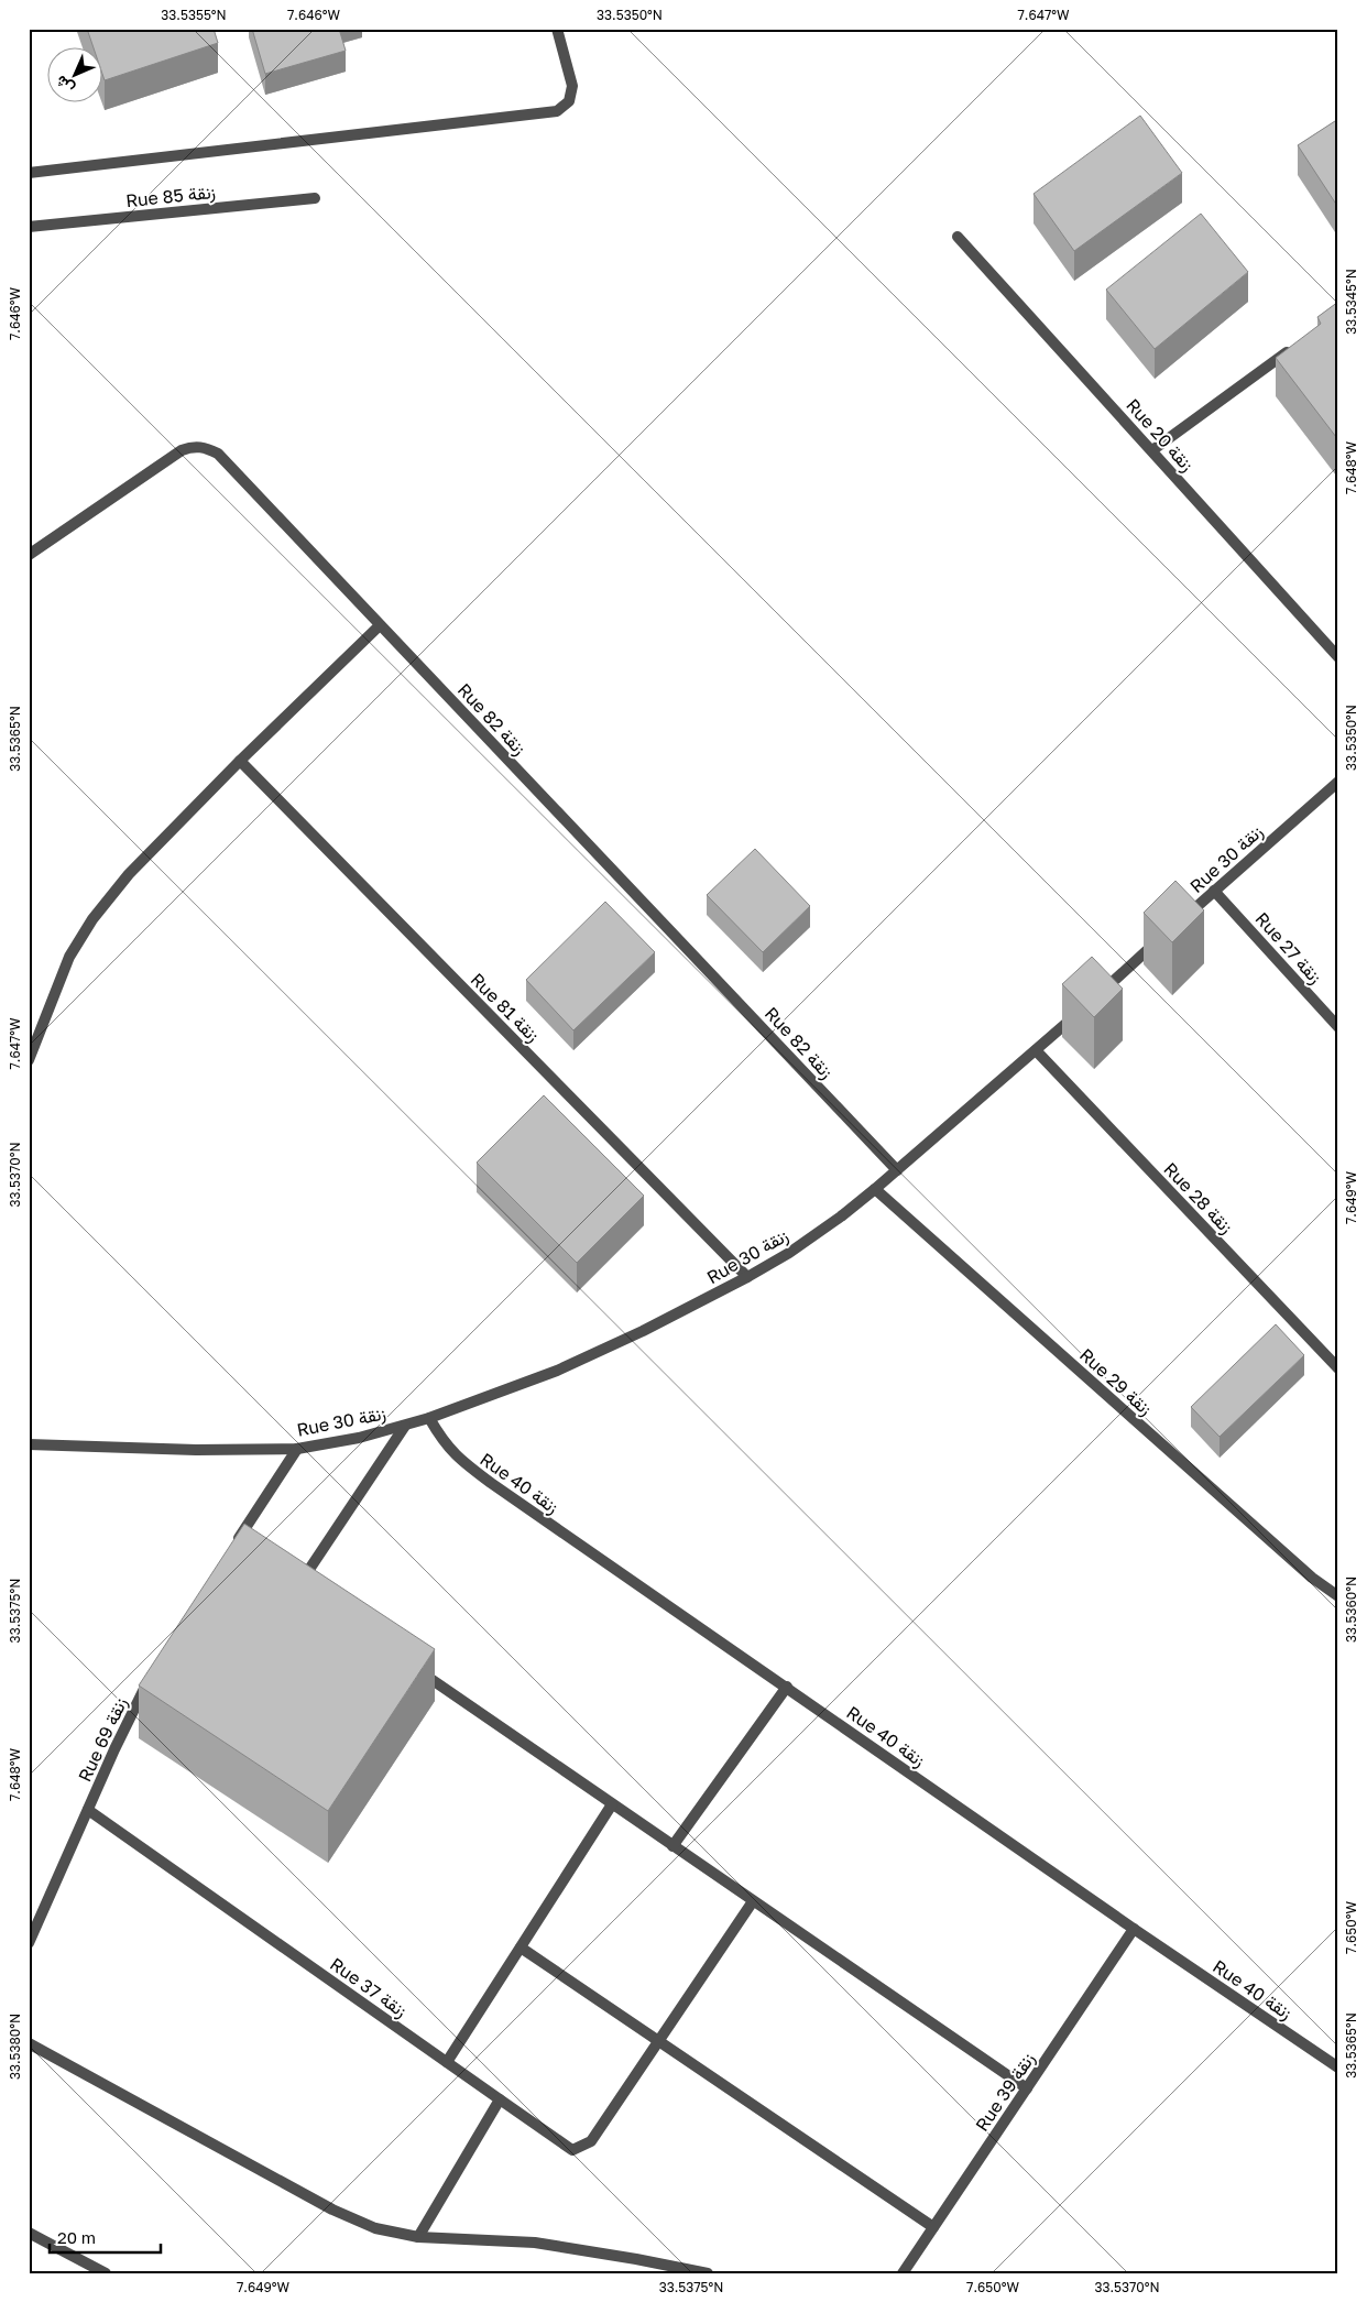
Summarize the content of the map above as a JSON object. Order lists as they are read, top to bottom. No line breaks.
{"streets":{"street":["Rue 85 زنقة","Rue 20 زنقة","Rue 82 زنقة","Rue 30 زنقة","Rue 27 زنقة","Rue 81 زنقة","Rue 28 زنقة","Rue 29 زنقة","Rue 40 زنقة","Rue 69 زنقة","Rue 37 زنقة","Rue 39 زنقة"]},"crossings":[["Rue 82 زنقة","Rue 30 زنقة"],["Rue 30 زنقة","Rue 27 زنقة"],["Rue 30 زنقة","Rue 81 زنقة"],["Rue 30 زنقة","Rue 28 زنقة"],["Rue 30 زنقة","Rue 29 زنقة"],["Rue 30 زنقة","Rue 40 زنقة"],["Rue 40 زنقة","Rue 39 زنقة"],["Rue 69 زنقة","Rue 37 زنقة"]],"scale_bar":"20 m","north":"bottom left","coordinates":["33.5355°N","7.646°W","33.5350°N","7.647°W","33.5345°N","7.648°W","33.5365°N","33.5370°N","7.649°W","33.5360°N","33.5375°N","7.650°W","33.5380°N"]}
